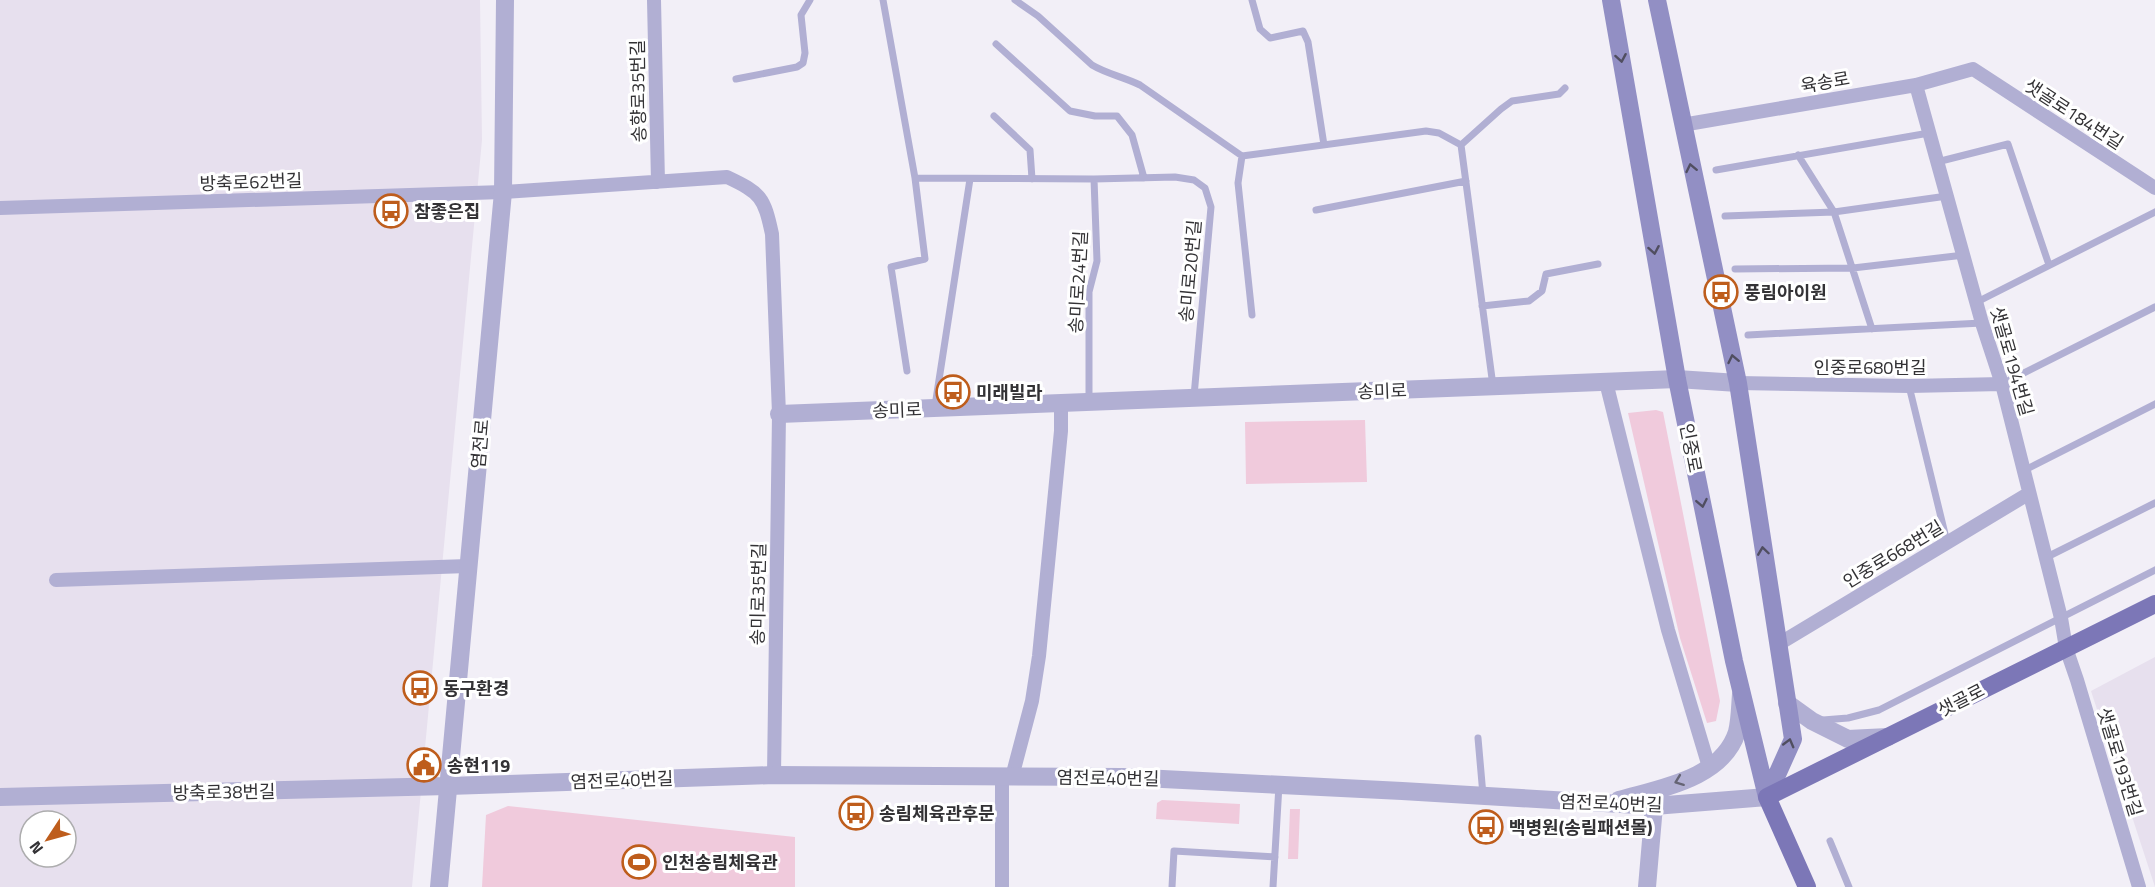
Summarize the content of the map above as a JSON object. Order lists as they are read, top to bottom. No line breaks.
{"streets":{"main road":["인중로","샛골로"],"street":["육송로","송향로35번길","샛골로184번길","방축로62번길","샛골로194번길","인중로680번길","송미로","염전로","인중로668번길","송미로35번길","샛골로193번길","염전로40번길","방축로38번길"],"lane":["송미로20번길","송미로24번길"]},"crossings":[["육송로","샛골로184번길"],["육송로","샛골로194번길"],["방축로62번길","염전로"],["송미로20번길","송미로24번길"],["송미로20번길","송미로"],["송미로24번길","송미로"],["샛골로194번길","인중로680번길"],["샛골로194번길","인중로668번길"],["샛골로194번길","샛골로"],["샛골로194번길","샛골로193번길"],["인중로680번길","송미로"],["송미로","인중로"],["송미로","송미로35번길"],["염전로","염전로40번길"],["염전로","방축로38번길"],["인중로","샛골로"],["인중로","염전로40번길"],["송미로35번길","염전로40번길"],["샛골로","샛골로193번길"],["샛골로","염전로40번길"],["염전로40번길","방축로38번길"]],"places":{"bus stop":["참좋은집","풍림아이원","미래빌라","동구환경","송림체육관후문","백병원(송림패션몰)"],"public building":["송현119"],"sports":["인천송림체육관"]},"north":"bottom left"}
